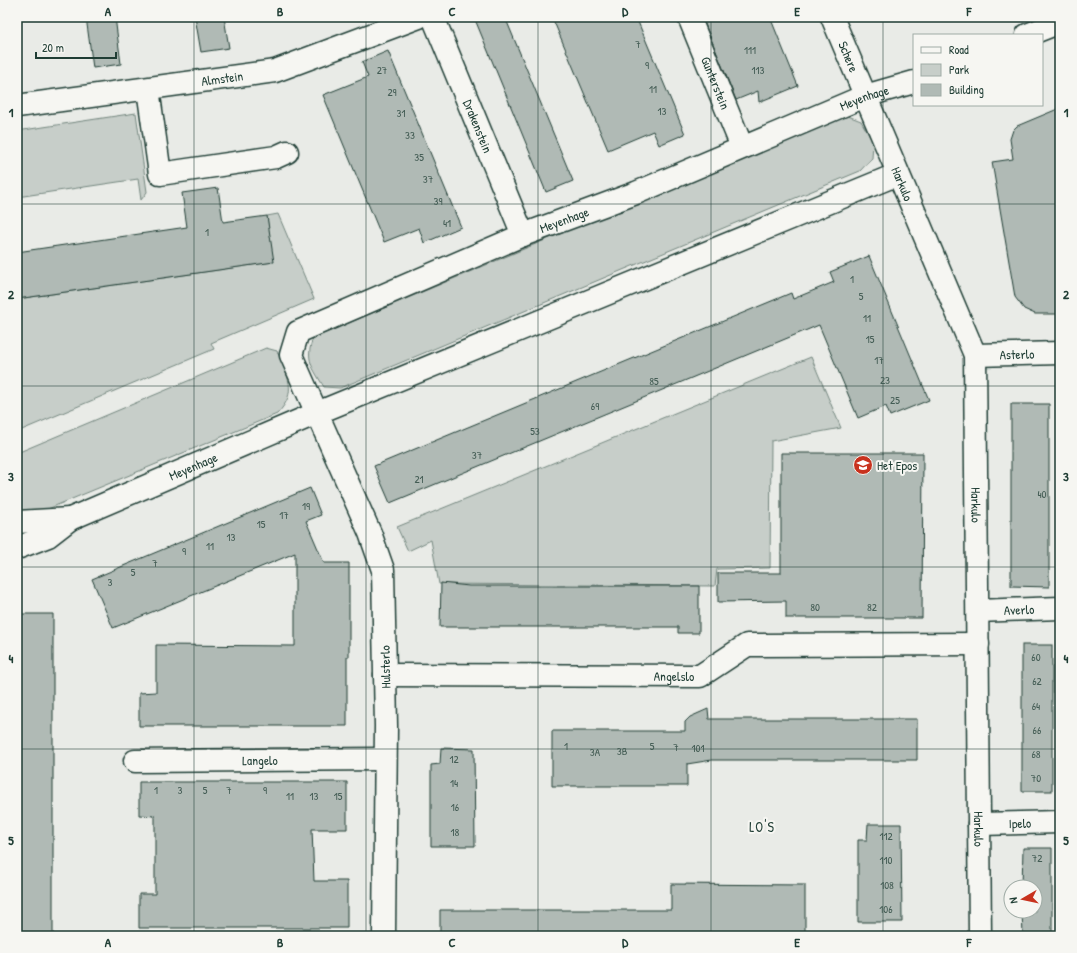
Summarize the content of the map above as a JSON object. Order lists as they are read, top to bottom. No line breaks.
{"streets":{"street":["Schere","Almstein","Gunterstein","Meyenhage","Drakenstein","Harkulo","Asterlo","Averlo","Hulsterlo","Angelslo","Langelo","Ipelo"]},"crossings":[["Schere","Meyenhage"],["Schere","Harkulo"],["Gunterstein","Meyenhage"],["Meyenhage","Drakenstein"],["Meyenhage","Harkulo"],["Meyenhage","Hulsterlo"],["Harkulo","Asterlo"],["Harkulo","Averlo"],["Harkulo","Angelslo"],["Harkulo","Ipelo"],["Hulsterlo","Angelslo"],["Hulsterlo","Langelo"]],"districts":["LO'S"],"places":{"school or university":["Het Epos"]},"house_numbers":["7","111","9","27","113","11","29","13","31","33","35","37","39","41","1","1","5","11","15","17","23","85","25","69","53","37","21","40","19","17","15","13","11","9","7","5","3","80","82","60","62","64","66","1","5","7","101","3B","3A","68","12","70","14","1","3","5","7","9","11","13","15","16","18","112","72","110","108","106"],"legend":["Road","Park","Building"],"scale_bar":"20 m","north":"left","grid":{"columns":["A","B","C","D","E","F"],"rows":["1","2","3","4","5"]}}
